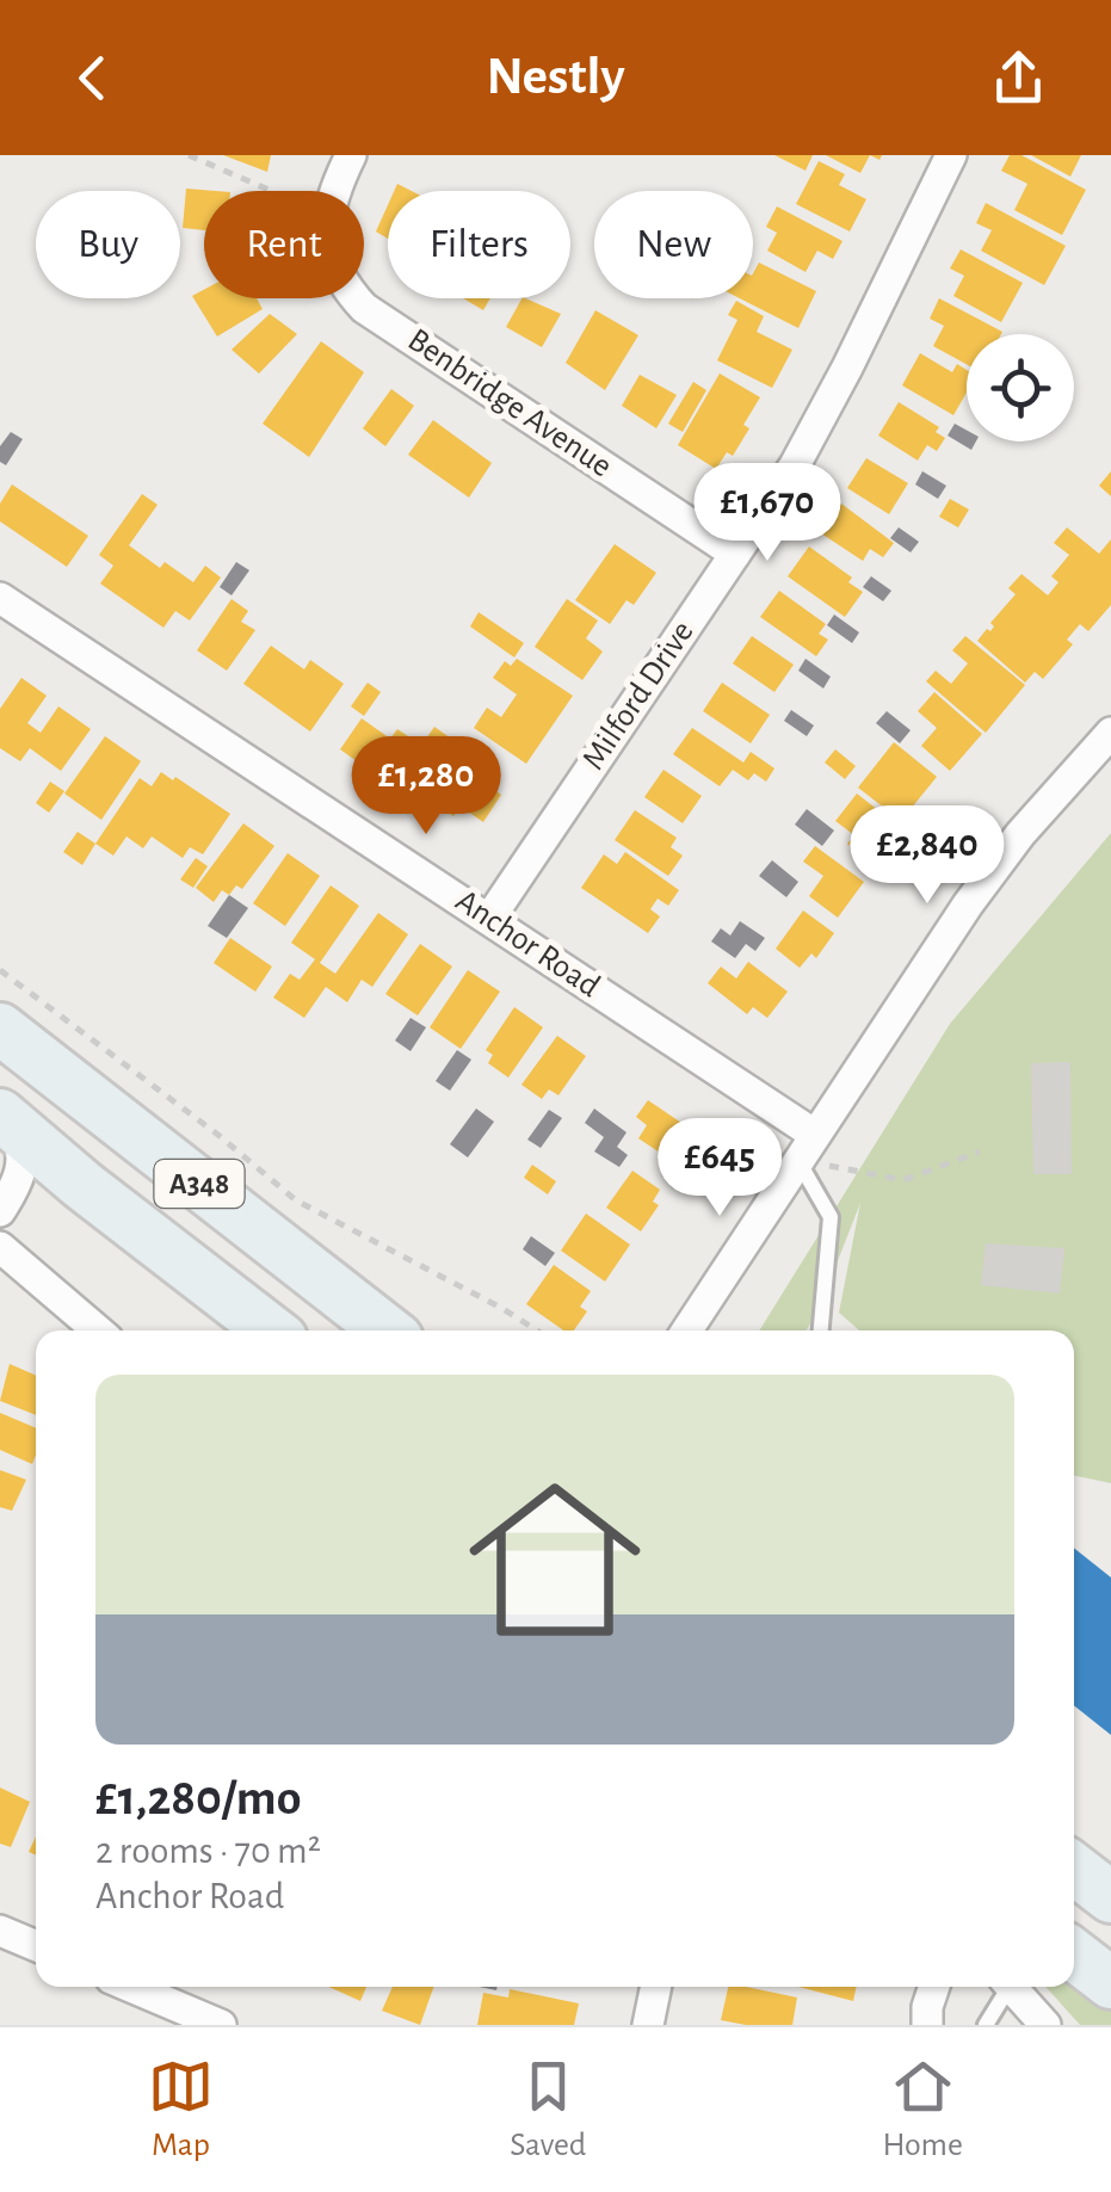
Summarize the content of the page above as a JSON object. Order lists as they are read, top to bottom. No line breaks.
{"streets":{"highway":["A348"],"street":["Benbridge Avenue","Milford Drive","Anchor Road"]},"crossings":[["Benbridge Avenue","Milford Drive"],["Milford Drive","Anchor Road"]],"page":{"header":"Nestly","chip":["Buy","Rent","Filters","New"],"price":["£1,670","£1,280","£2,840","£645"],"list":[{"name":"£1,280/mo","note":"2 rooms · 70 m² · Anchor Road"}],"tabs":["Map","Saved","Home"]}}
